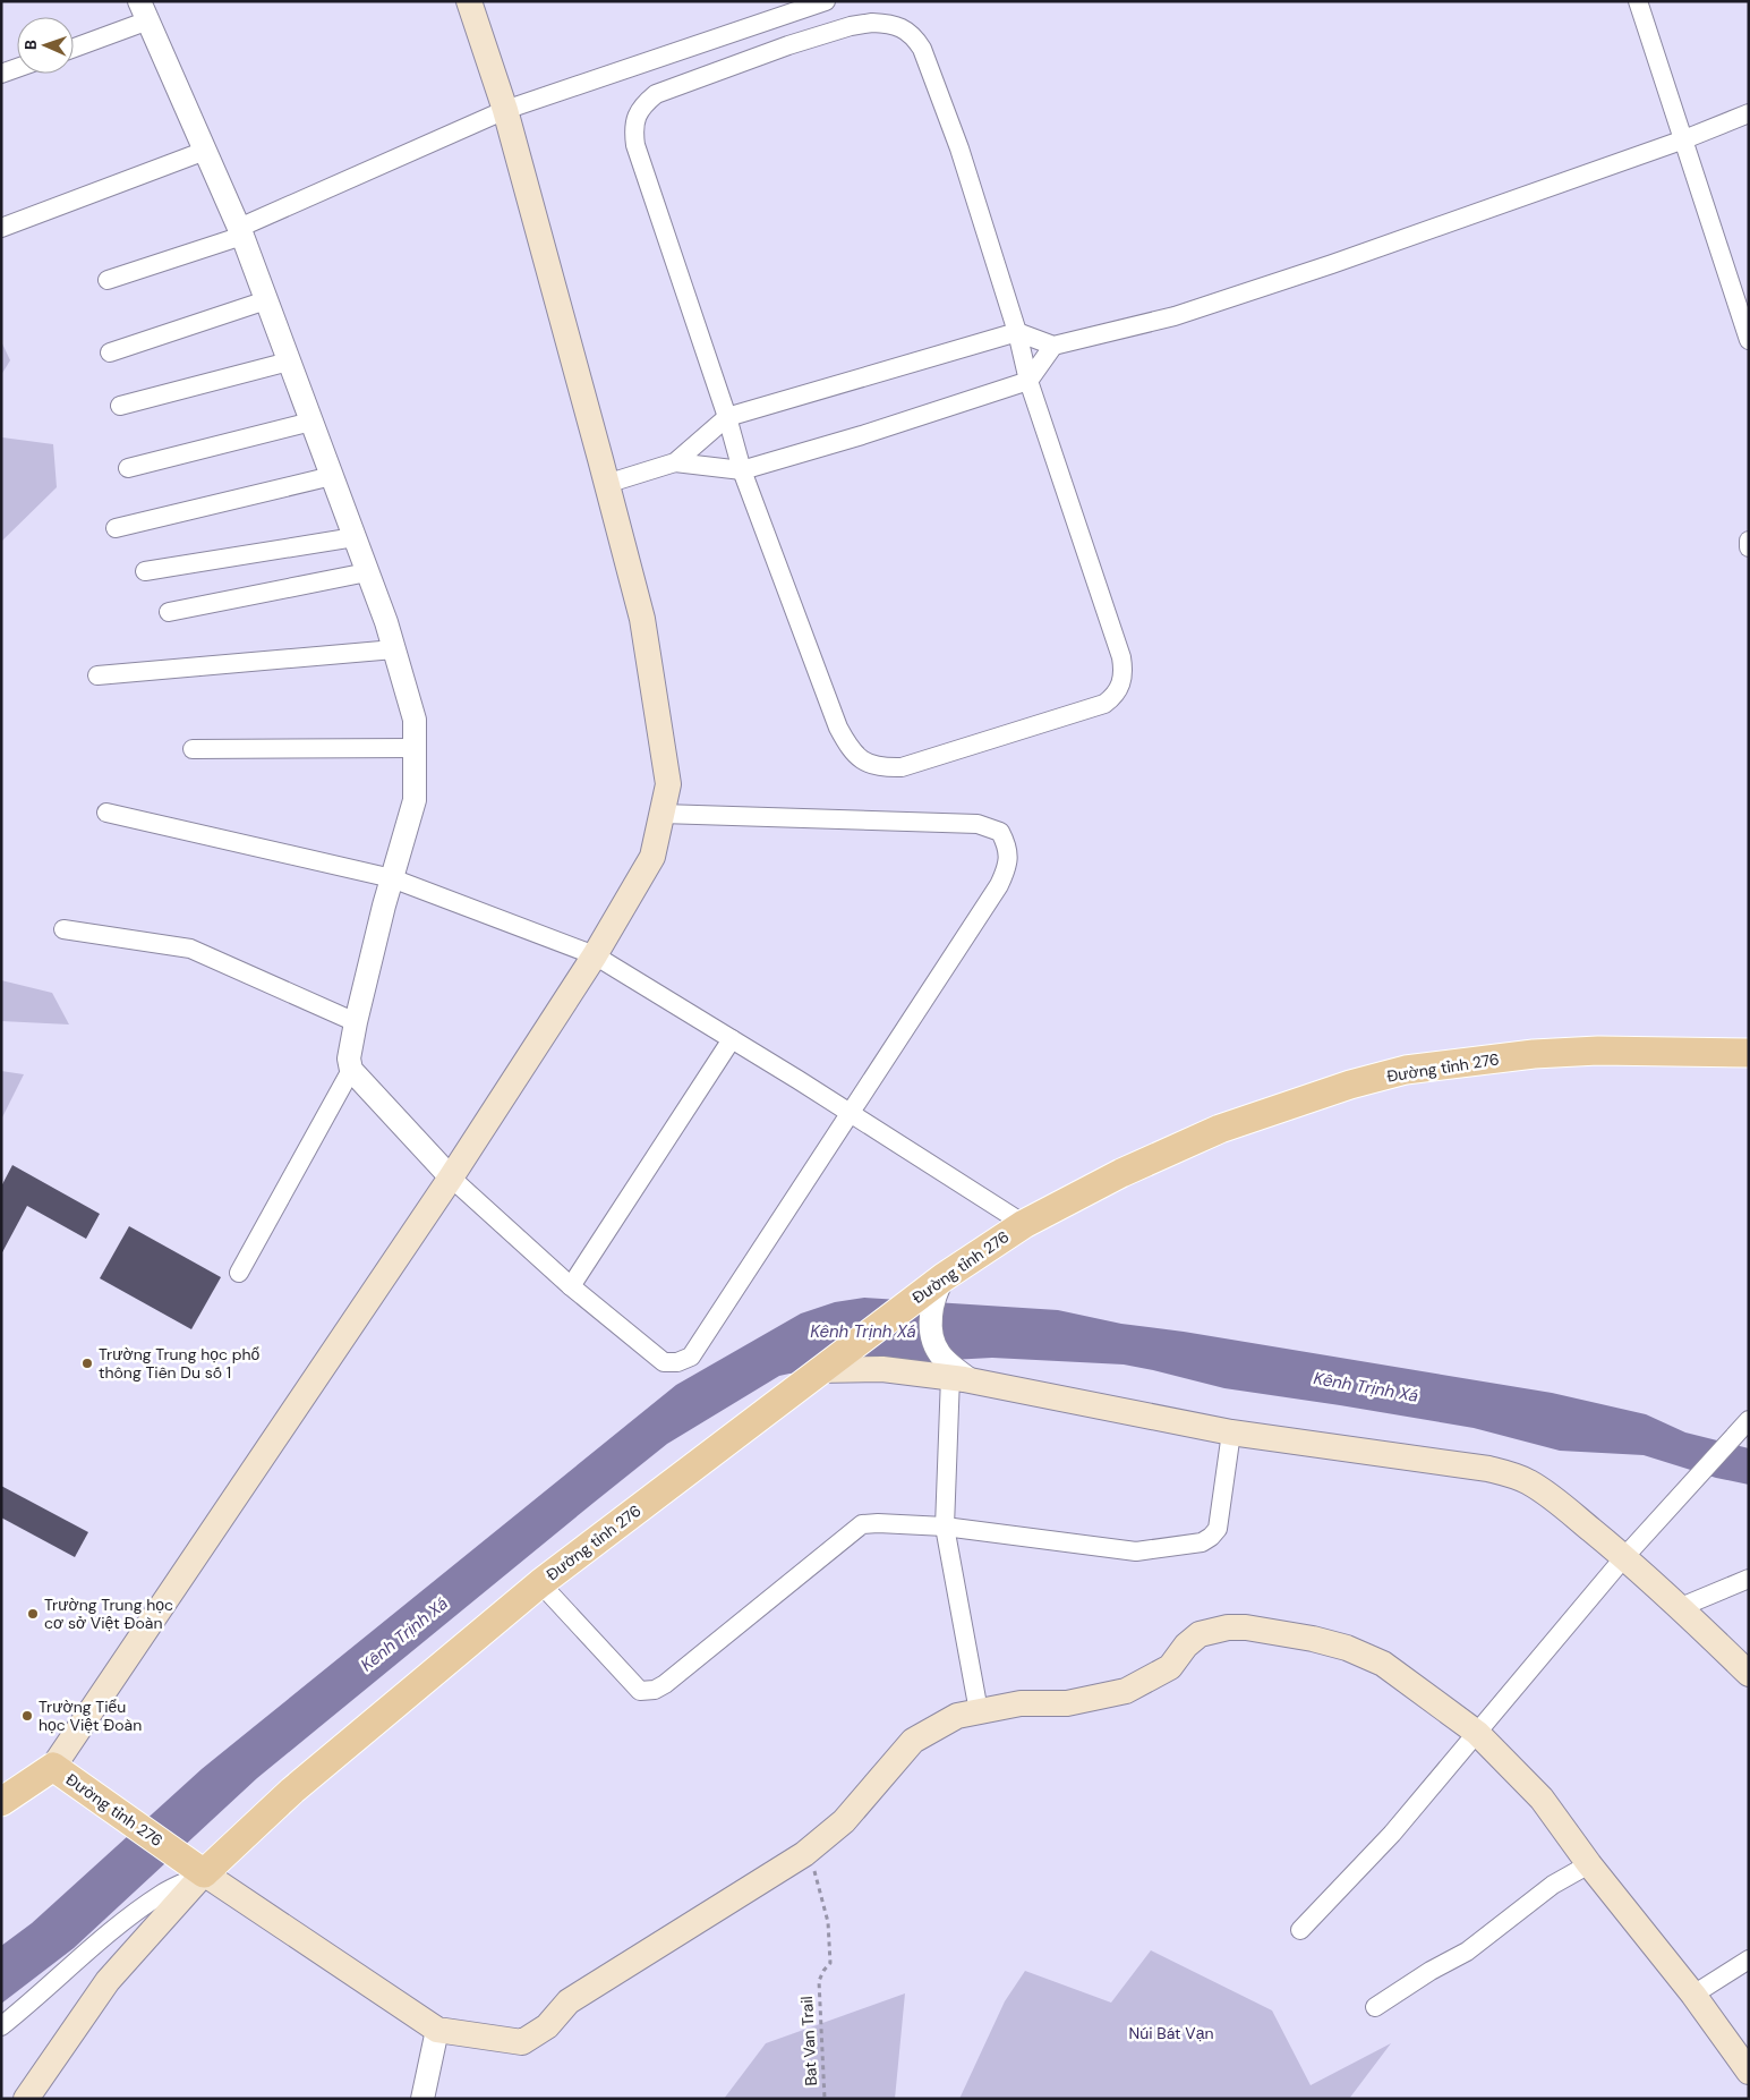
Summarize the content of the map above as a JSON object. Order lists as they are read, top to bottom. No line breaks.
{"streets":{"main road":["Đường tỉnh 276"],"path":["Bat Van Trail"]},"water":["Kênh Trịnh Xá"],"parks":["Núi Bát Vạn"],"places":["Trường Trung học phổ thông Tiên Du số 1","Trường Trung học cơ sở Việt Đoàn","Trường Tiểu học Việt Đoàn"],"north":"left"}
